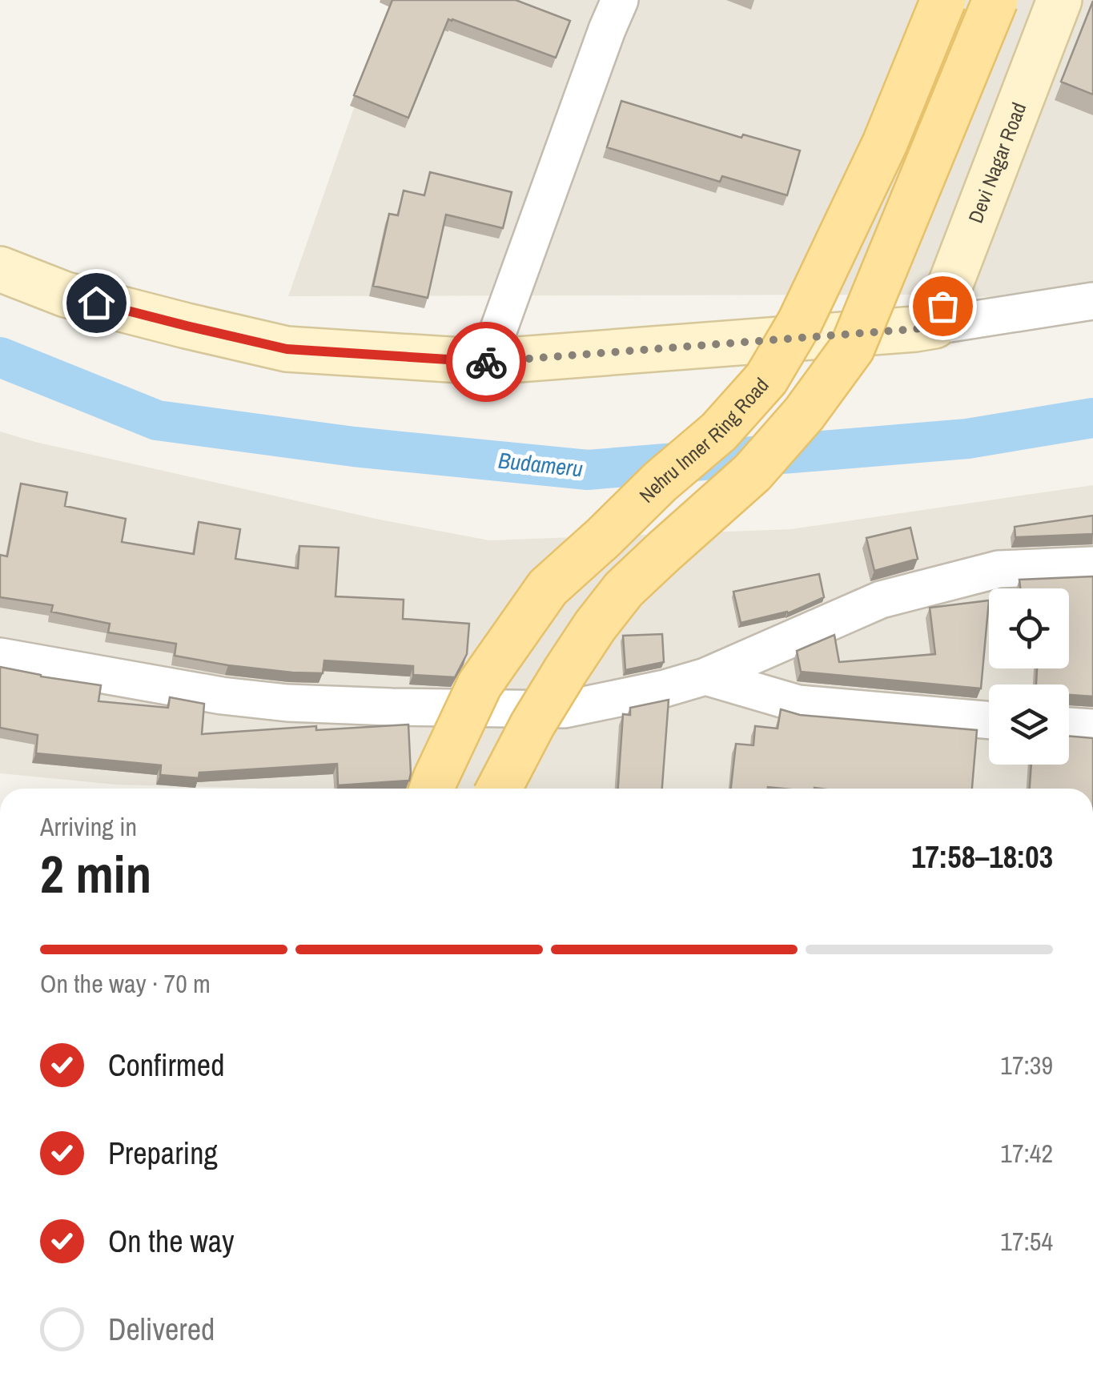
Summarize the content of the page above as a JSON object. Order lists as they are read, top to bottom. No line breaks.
{"streets":{"main road":["Nehru Inner Ring Road"],"street":["Devi Nagar Road"]},"water":["Budameru"],"page":{"heading":["2 min","Arriving in","17:58–18:03"],"bar":"On the way · 70 m","list":[["Confirmed","17:39"],["Preparing","17:42"],["On the way","17:54"],"Delivered"]}}
